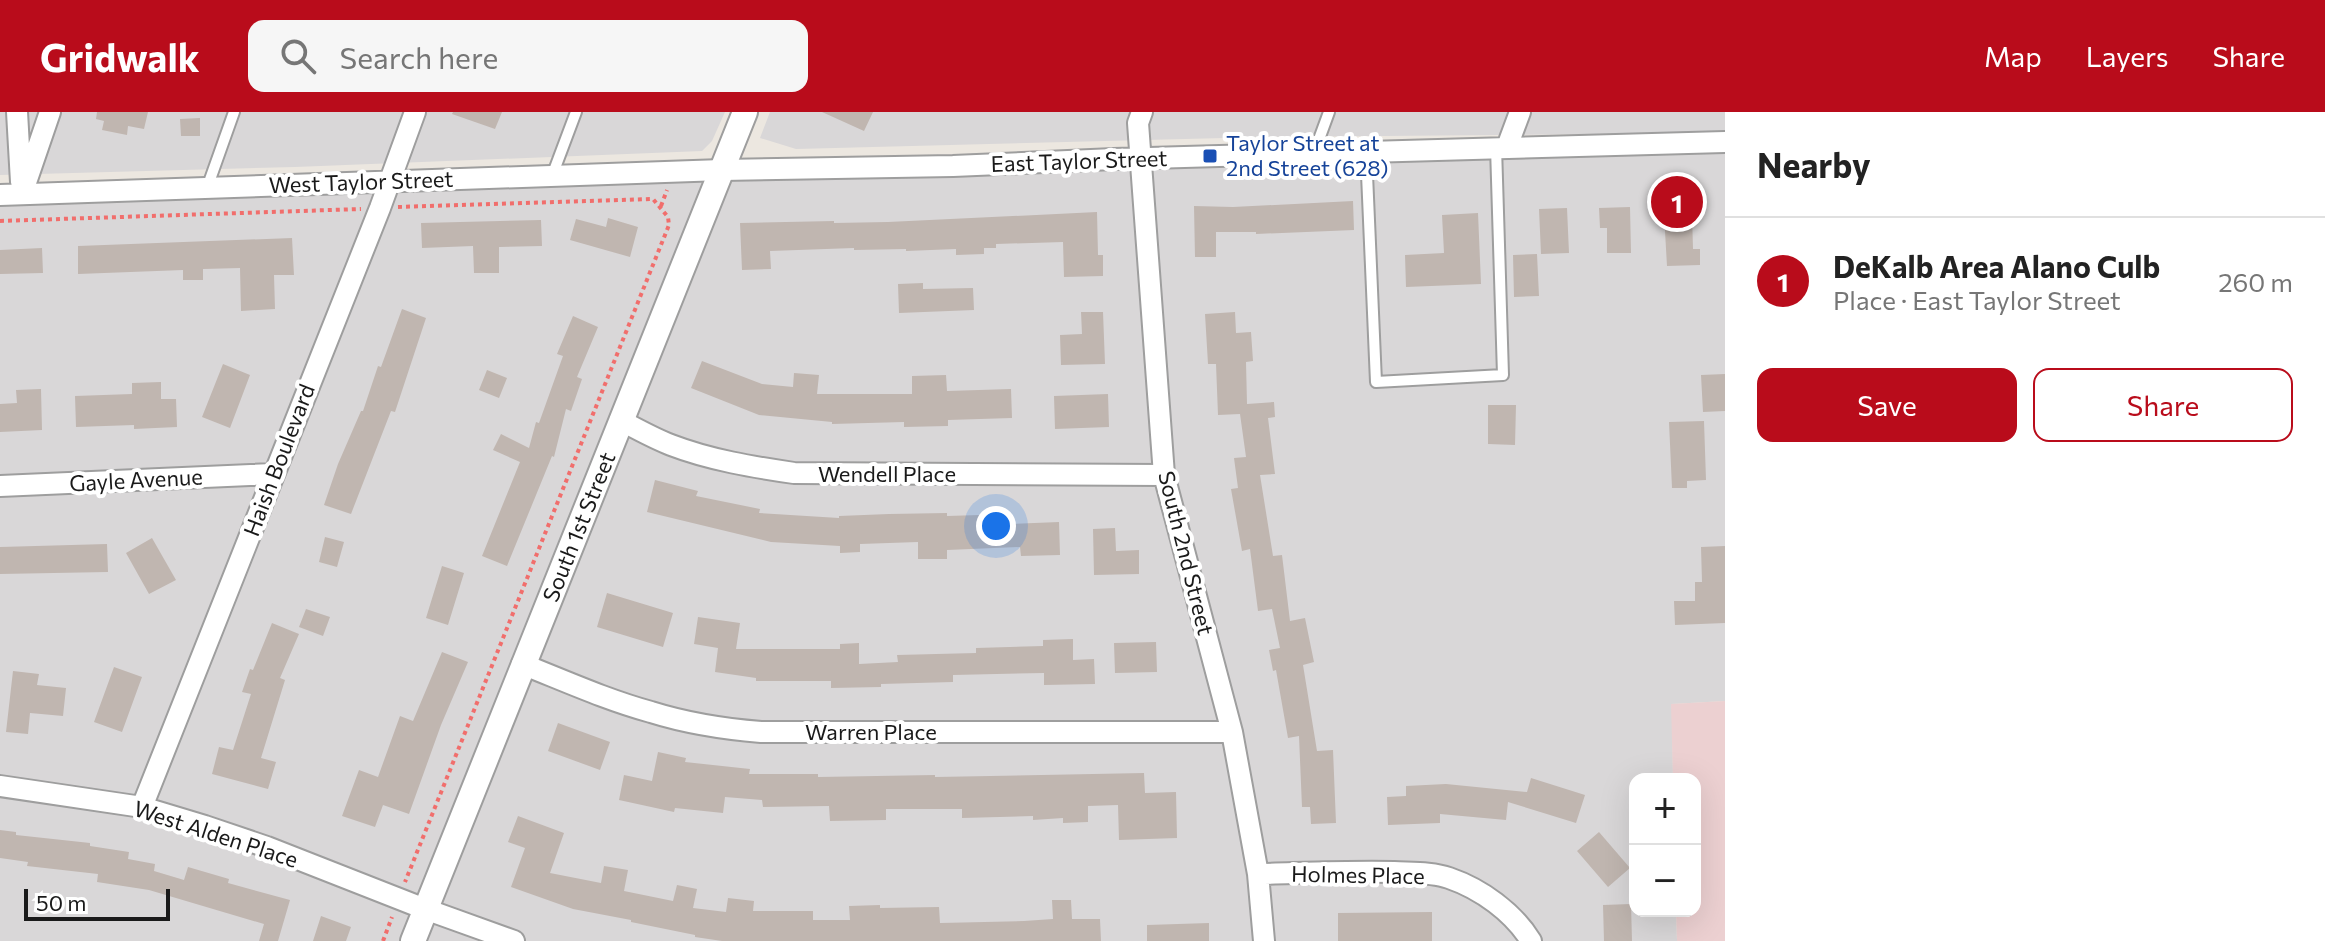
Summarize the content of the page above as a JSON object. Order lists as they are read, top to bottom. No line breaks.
{"streets":{"street":["East Taylor Street","West Taylor Street","Haish Boulevard","Wendell Place","Gayle Avenue","South 1st Street","South 2nd Street","Warren Place","West Alden Place","Holmes Place"]},"crossings":[["East Taylor Street","West Taylor Street"],["East Taylor Street","South 1st Street"],["East Taylor Street","South 2nd Street"],["West Taylor Street","Haish Boulevard"],["West Taylor Street","South 1st Street"],["Haish Boulevard","Gayle Avenue"],["Haish Boulevard","West Alden Place"],["Wendell Place","South 1st Street"],["Wendell Place","South 2nd Street"],["South 1st Street","Warren Place"],["South 1st Street","West Alden Place"],["South 2nd Street","Warren Place"],["South 2nd Street","Holmes Place"]],"places":{"transit":["Taylor Street at 2nd Street (628)"]},"scale_bar":"50 m","page":{"header":"Gridwalk","search":"Search here","nav":["Map","Layers","Share"],"heading":"Nearby","pins":"1","list":[{"mark":"1","name":"DeKalb Area Alano Culb","note":"Place · East Taylor Street","value":"260 m"}],"buttons":["Save","Share"],"map_buttons":["+","−"],"scale":"50 m"}}
